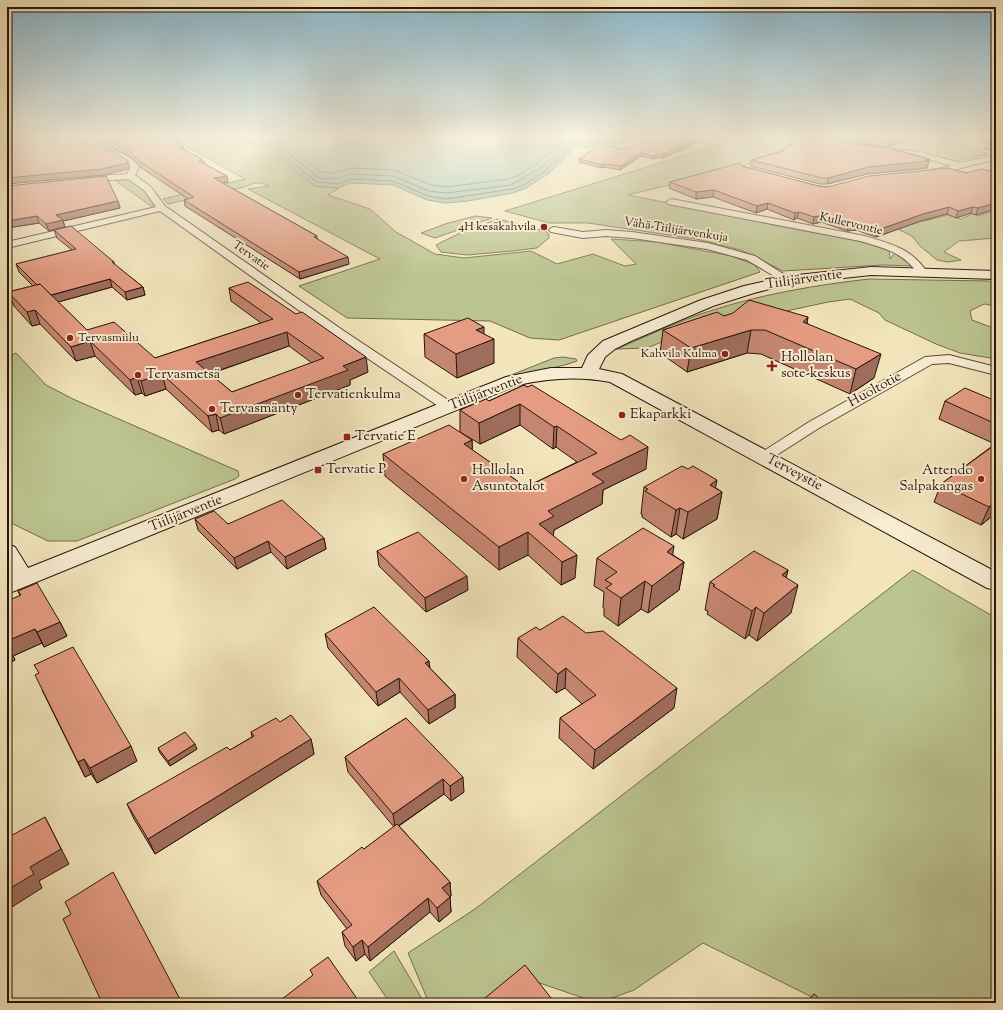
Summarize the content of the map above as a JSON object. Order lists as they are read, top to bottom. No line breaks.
{"streets":{"main road":["Tiilijärventie","Terveystie"],"street":["Kullervontie","Vähä-Tiilijärvenkuja","Tervatie","Huoltotie"]},"crossings":[["Kullervontie","Tiilijärventie"],["Vähä-Tiilijärvenkuja","Tiilijärventie"],["Tervatie","Tiilijärventie"],["Tiilijärventie","Terveystie"],["Huoltotie","Terveystie"]],"places":{"other":["4H kesäkahvila","Tervasmiilu","Kahvila Kulma","Tervasmetsä","Tervatienkulma","Tervasmänty","Ekaparkki","Hollolan Asuntotalot","Attendo Salpakangas"],"health":["Hollolan sote-keskus"],"transit":["Tervatie E","Tervatie P"]}}
